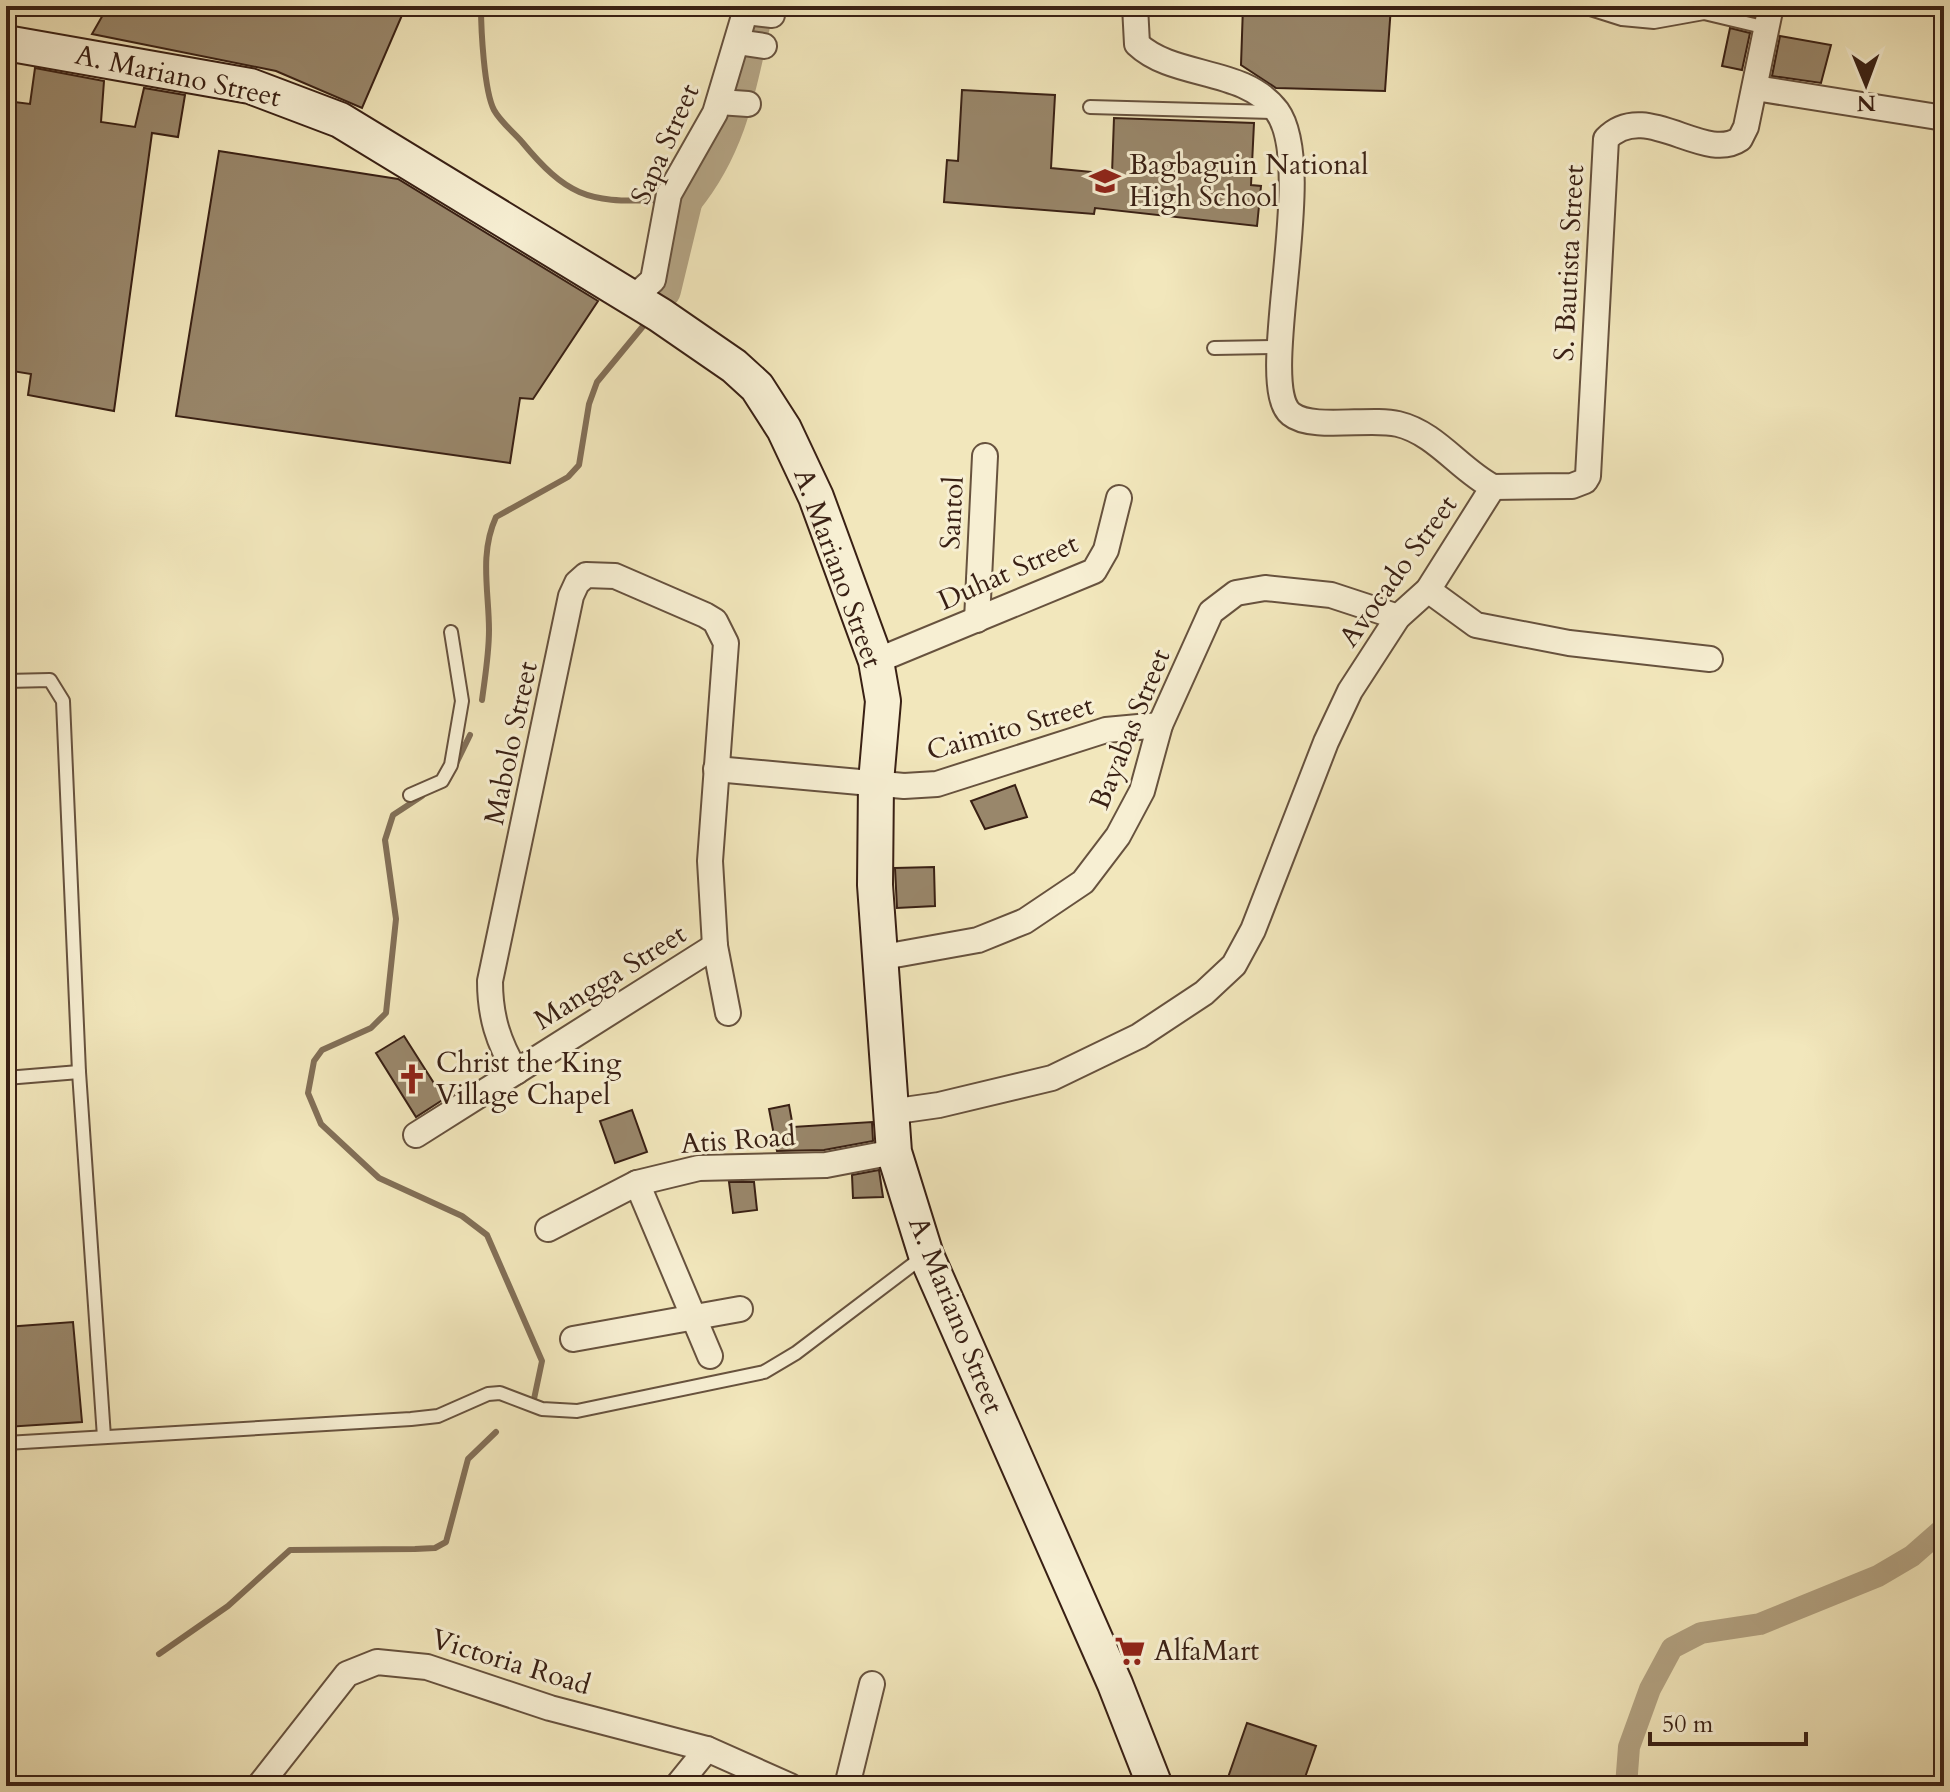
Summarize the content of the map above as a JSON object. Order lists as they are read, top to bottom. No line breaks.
{"streets":{"street":["A. Mariano Street","Sapa Street","S. Bautista Street","Santol","Avocado Street","Duhat Street","Caimito Street","Bayabas Street","Mabolo Street","Mangga Street","Atis Road","Victoria Road"]},"crossings":[["A. Mariano Street","Sapa Street"],["A. Mariano Street","Avocado Street"],["A. Mariano Street","Duhat Street"],["A. Mariano Street","Caimito Street"],["A. Mariano Street","Bayabas Street"],["A. Mariano Street","Atis Road"],["S. Bautista Street","Avocado Street"],["Santol","Duhat Street"],["Avocado Street","Bayabas Street"],["Caimito Street","Bayabas Street"],["Mabolo Street","Mangga Street"]],"places":{"school or university":["Bagbaguin National High School"],"church":["Christ the King Village Chapel"],"supermarket":["AlfaMart"]},"scale_bar":"50 m","north":"bottom"}
